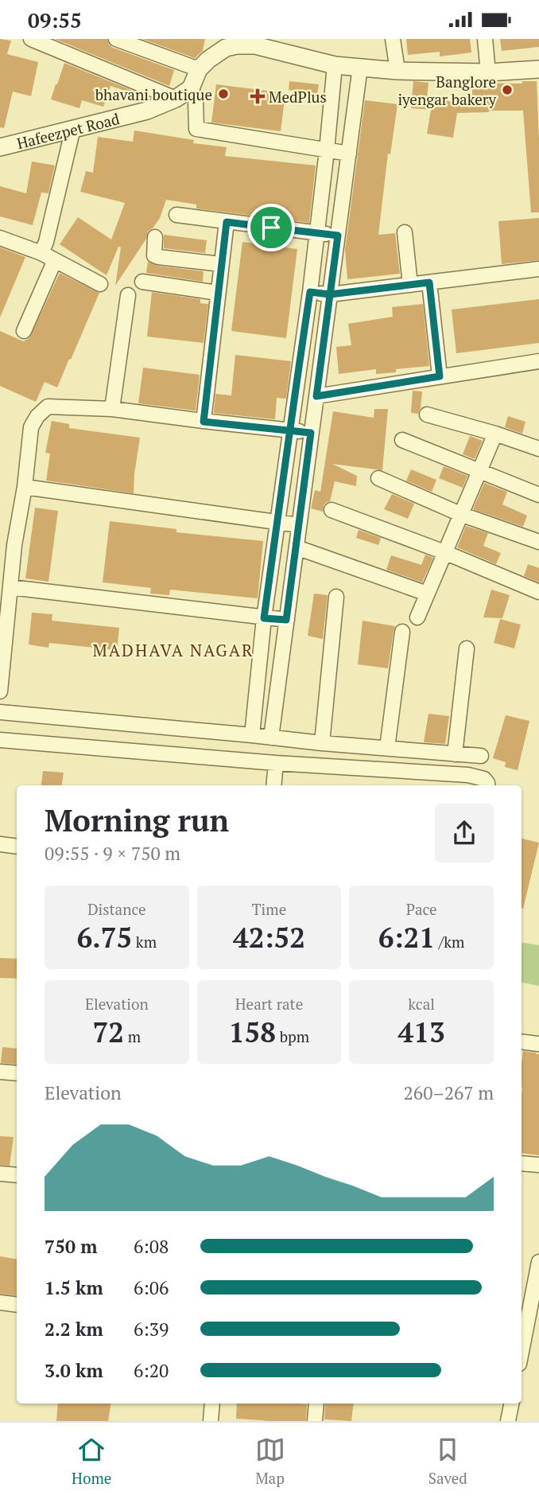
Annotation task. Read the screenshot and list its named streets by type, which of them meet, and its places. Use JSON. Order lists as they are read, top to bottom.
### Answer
{
  "streets": {
    "street": ["Hafeezpet Road"]
  },
  "districts": ["MADHAVA NAGAR"],
  "places": {
    "other": ["Banglore iyengar bakery", "bhavani boutique"],
    "health": ["MedPlus"]
  },
  "page": {
    "status": "09:55",
    "heading": ["Morning run", "09:55 · 9 × 750 m"],
    "stats": [
      ["Distance", "6.75 km"],
      ["Time", "42:52"],
      ["Pace", "6:21 /km"],
      ["Elevation", "72 m"],
      ["Heart rate", "158 bpm"],
      ["kcal", "413"]
    ],
    "chart": ["Elevation", "260–267 m"],
    "list": [
      {
        "name": "750 m",
        "note": "6:08"
      },
      {
        "name": "1.5 km",
        "note": "6:06"
      },
      {
        "name": "2.2 km",
        "note": "6:39"
      },
      {
        "name": "3.0 km",
        "note": "6:20"
      }
    ],
    "tabs": ["Home", "Map", "Saved"]
  }
}
